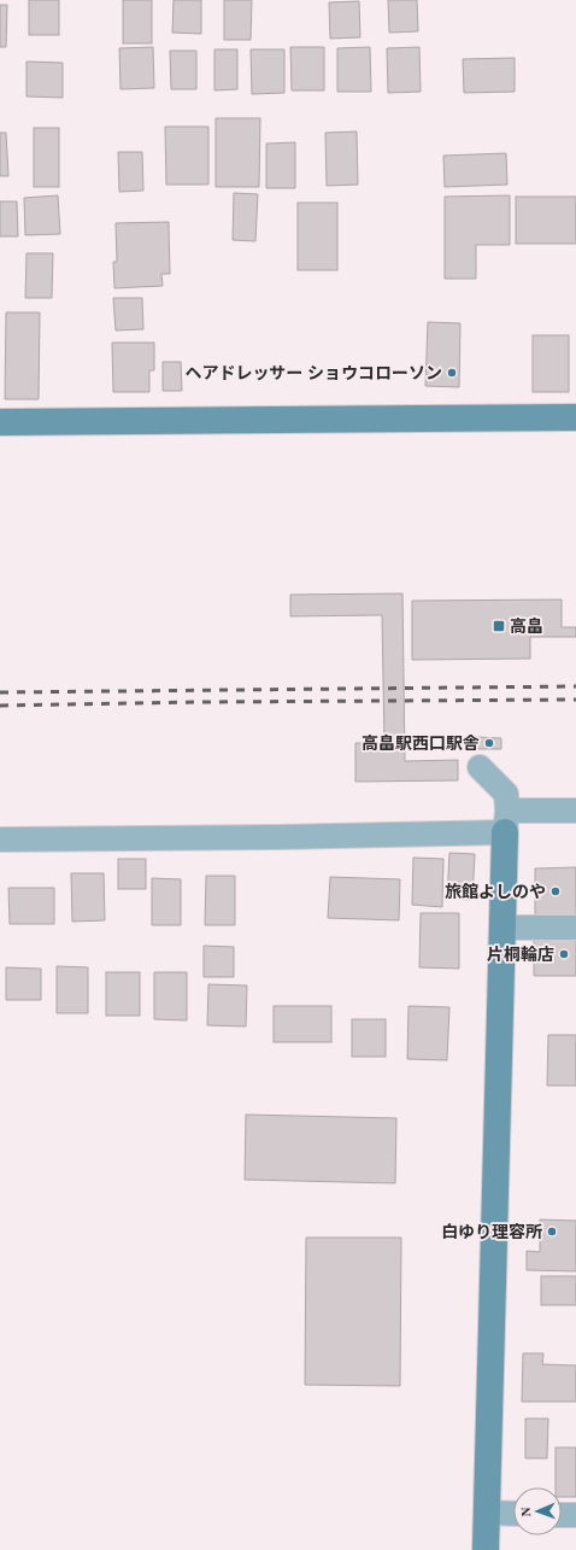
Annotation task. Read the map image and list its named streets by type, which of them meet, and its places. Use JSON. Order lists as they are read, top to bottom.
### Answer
{
  "places": {
    "other": [
      "ヘアドレッサー ショウコローソン",
      "高畠駅西口駅舎",
      "旅館よしのや",
      "片桐輪店",
      "白ゆり理容所"
    ],
    "transit": ["高畠"]
  },
  "north": "left"
}
